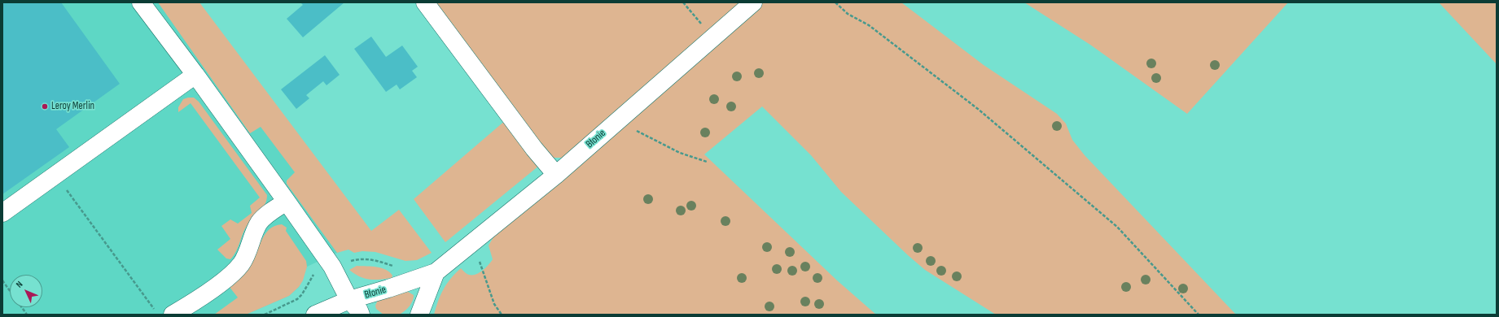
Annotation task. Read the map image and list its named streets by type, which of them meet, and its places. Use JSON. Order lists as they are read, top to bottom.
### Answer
{
  "streets": {
    "street": ["Błonie"]
  },
  "places": ["Leroy Merlin"],
  "north": "top left"
}
